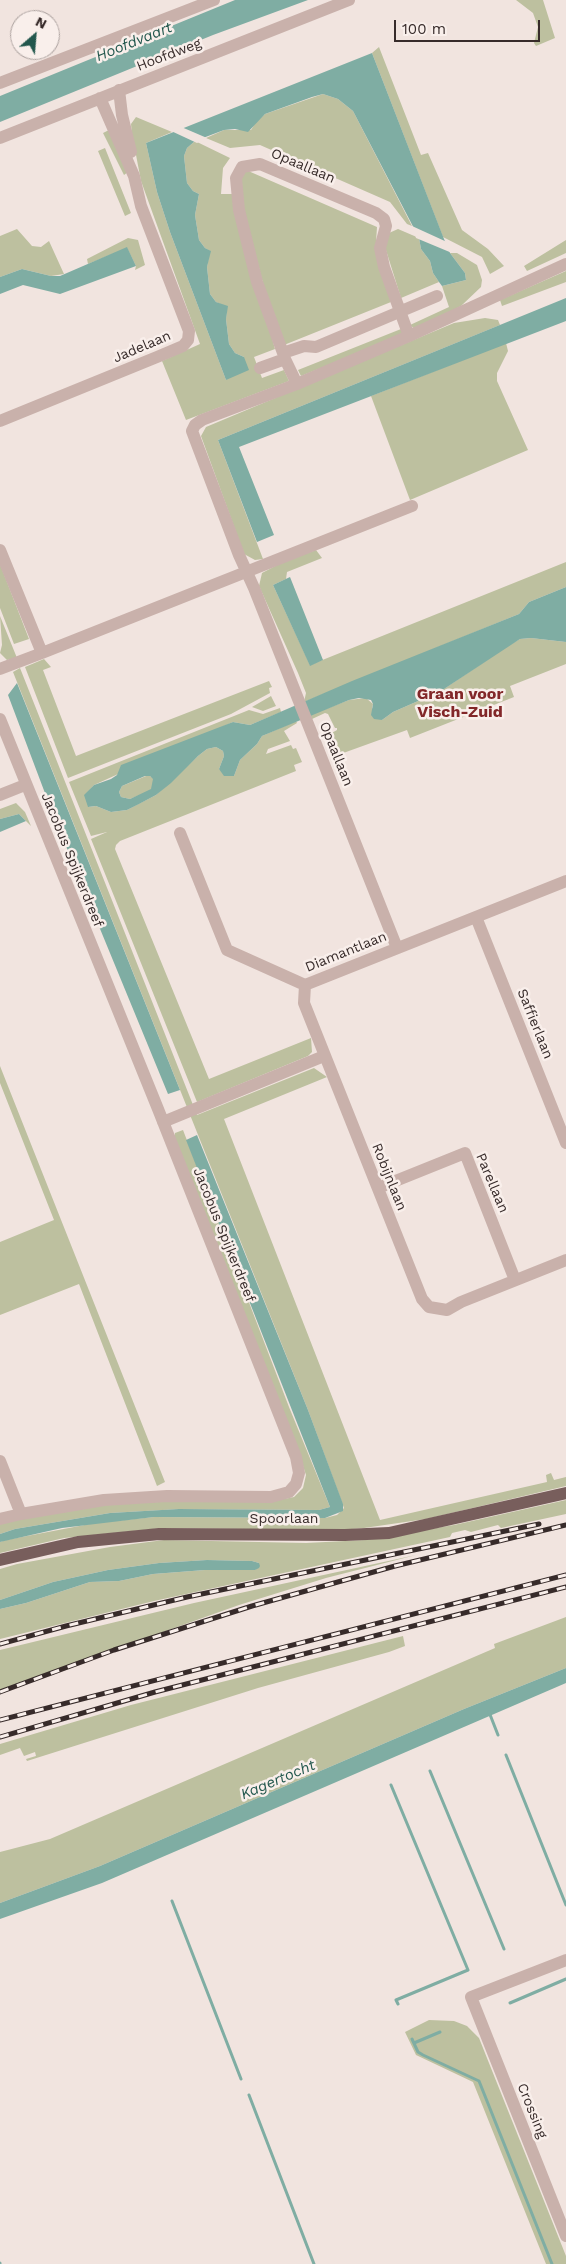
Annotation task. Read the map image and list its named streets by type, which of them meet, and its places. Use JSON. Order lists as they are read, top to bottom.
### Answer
{
  "streets": {
    "main road": ["Spoorlaan"],
    "street": [
      "Hoofdweg",
      "Opaallaan",
      "Jadelaan",
      "Jacobus Spijkerdreef",
      "Diamantlaan",
      "Saffierlaan",
      "Robijnlaan",
      "Parellaan",
      "Crossing"
    ]
  },
  "crossings": [
    ["Hoofdweg", "Jadelaan"],
    ["Opaallaan", "Diamantlaan"],
    ["Diamantlaan", "Saffierlaan"],
    ["Diamantlaan", "Robijnlaan"],
    ["Robijnlaan", "Parellaan"]
  ],
  "districts": ["Graan voor Visch-Zuid"],
  "water": ["Hoofdvaart", "Kagertocht"],
  "scale_bar": "100 m",
  "north": "top right"
}
